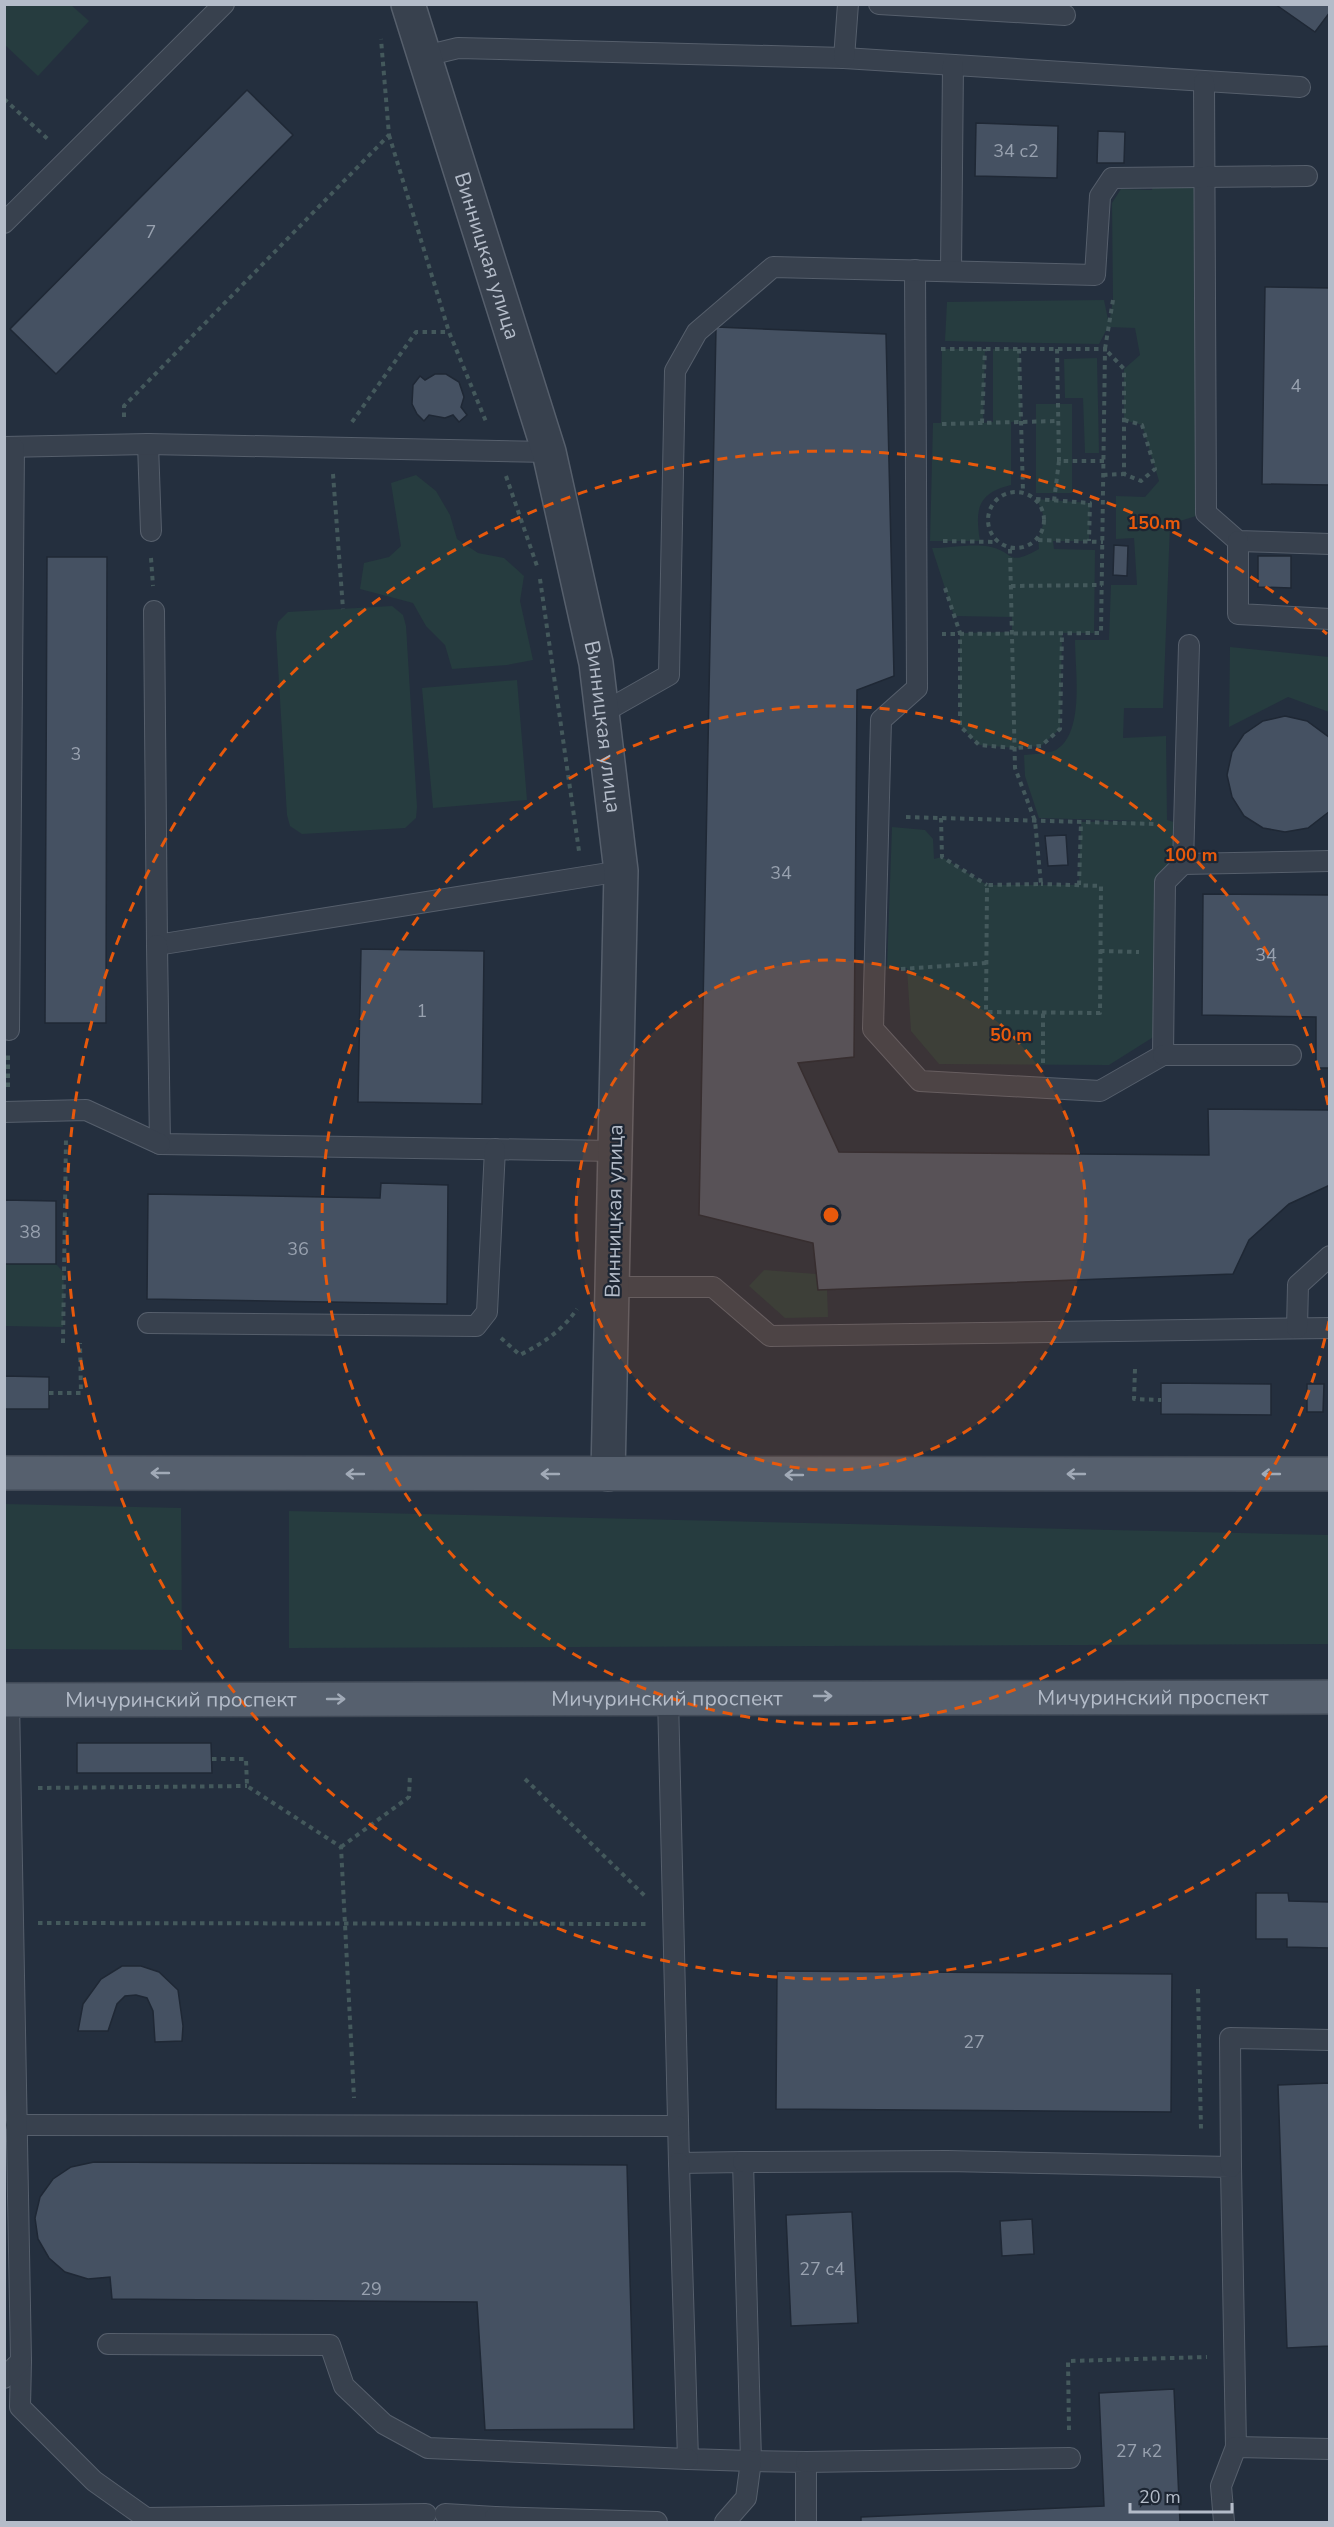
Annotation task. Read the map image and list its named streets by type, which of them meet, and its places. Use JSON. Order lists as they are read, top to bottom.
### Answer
{
  "streets": {
    "main road": ["Мичуринский проспект"],
    "street": ["Винницкая улица"]
  },
  "house_numbers": [
    "34 с2",
    "7",
    "4",
    "3",
    "34",
    "34",
    "1",
    "38",
    "36",
    "27",
    "27 с4",
    "29",
    "27 к2"
  ],
  "scale_bar": "20 m",
  "rings": ["150 m", "100 m", "50 m"]
}
